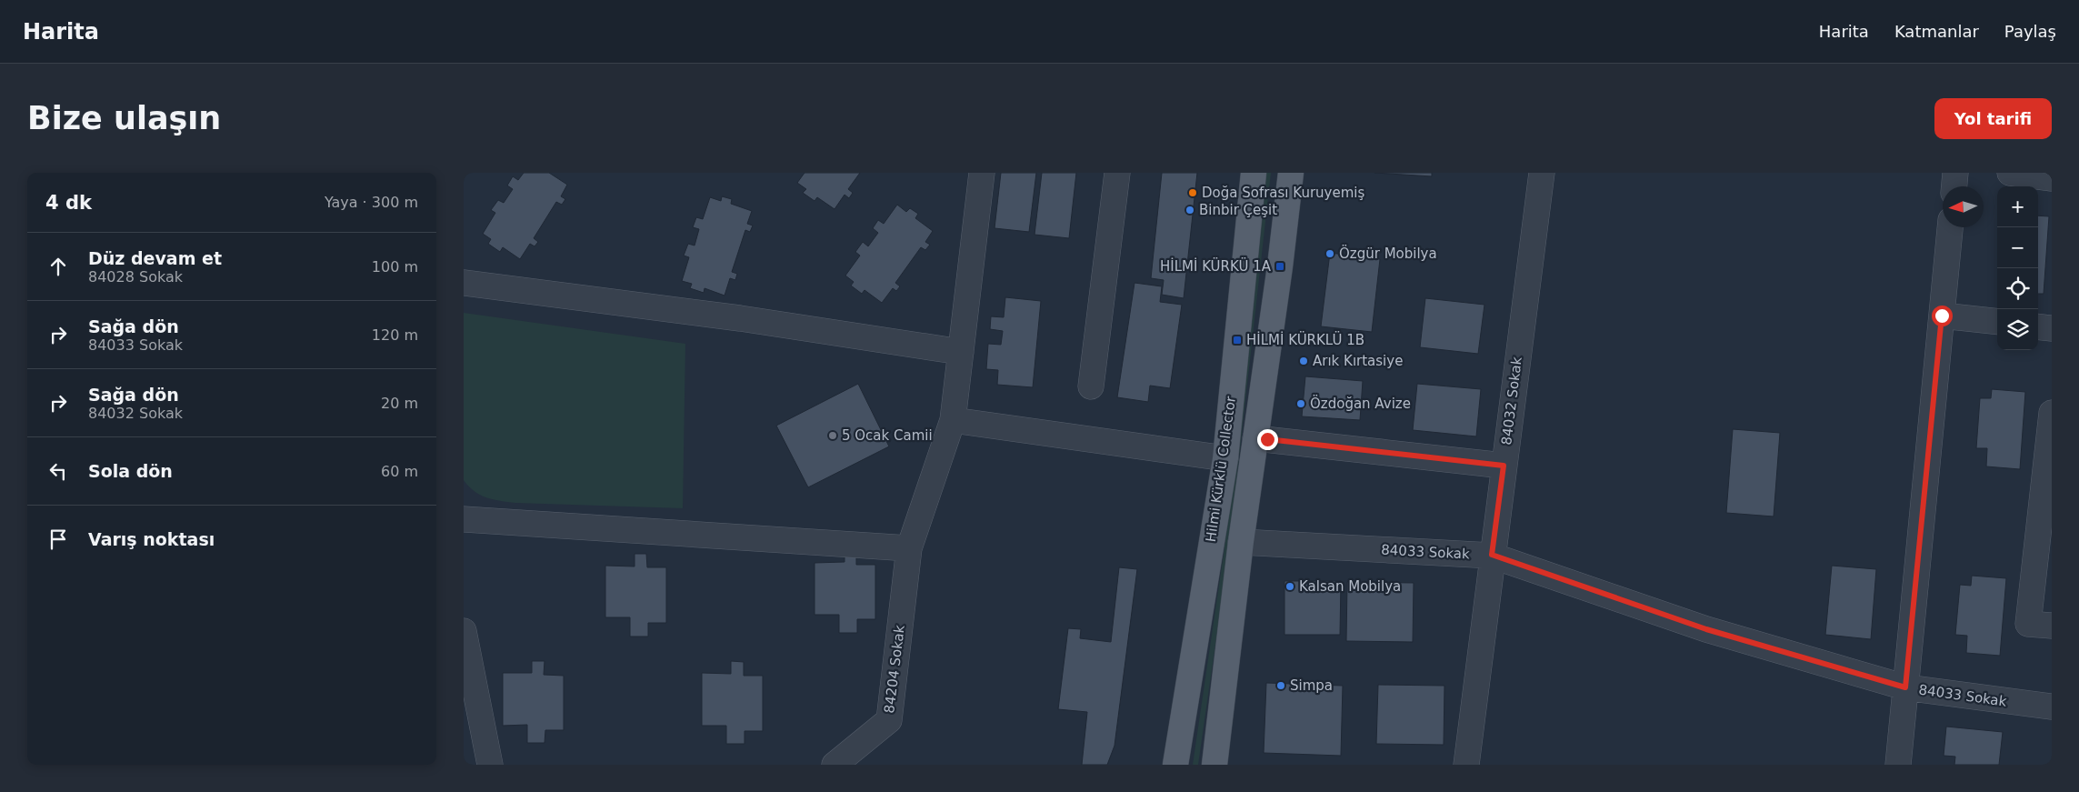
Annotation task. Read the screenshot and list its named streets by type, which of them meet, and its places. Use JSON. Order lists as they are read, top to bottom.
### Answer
{
  "streets": {
    "main road": ["Hilmi Kürklü Collector"],
    "street": ["84032 Sokak", "84033 Sokak", "84204 Sokak"]
  },
  "crossings": [
    ["84032 Sokak", "84033 Sokak"]
  ],
  "places": {
    "other": [
      "Doğa Sofrası Kuruyemiş",
      "Binbir Çeşit",
      "Özgür Mobilya",
      "Arık Kırtasiye",
      "Özdoğan Avize",
      "5 Ocak Camii",
      "Kalsan Mobilya",
      "Simpa"
    ],
    "transit": ["HİLMİ KÜRKÜ 1A", "HİLMİ KÜRKLÜ 1B"]
  },
  "north": "left",
  "page": {
    "header": "Harita",
    "nav": ["Harita", "Katmanlar", "Paylaş"],
    "buttons": "Yol tarifi",
    "title": "Bize ulaşın",
    "heading": ["4 dk", "Yaya · 300 m"],
    "map_buttons": ["+", "−"],
    "list": [
      ["Düz devam et", "84028 Sokak", "100 m"],
      ["Sağa dön", "84033 Sokak", "120 m"],
      ["Sağa dön", "84032 Sokak", "20 m"],
      ["Sola dön", "60 m"],
      "Varış noktası"
    ]
  }
}
